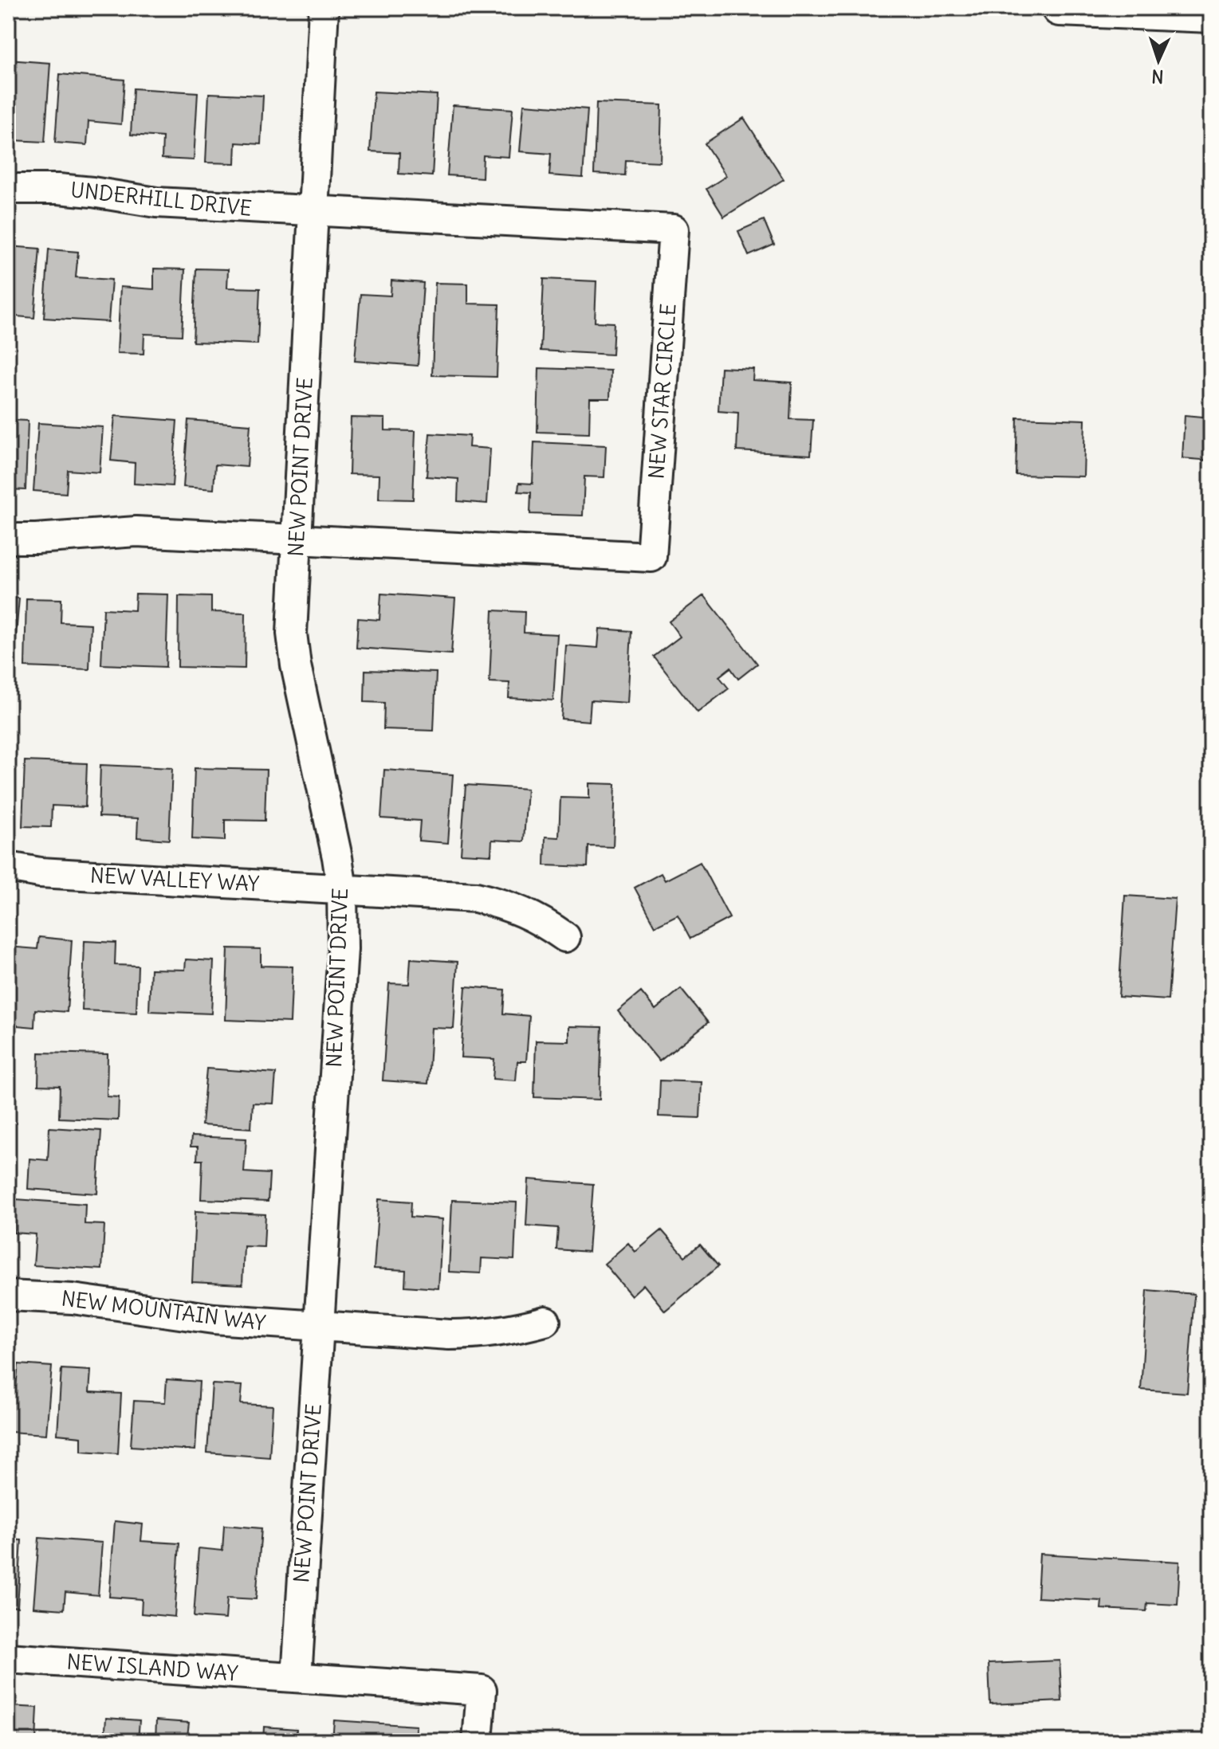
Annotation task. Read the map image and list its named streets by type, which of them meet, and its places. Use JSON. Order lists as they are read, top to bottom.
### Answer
{
  "streets": {
    "street": [
      "UNDERHILL DRIVE",
      "NEW STAR CIRCLE",
      "NEW POINT DRIVE",
      "NEW VALLEY WAY",
      "NEW MOUNTAIN WAY",
      "NEW ISLAND WAY"
    ]
  },
  "crossings": [
    ["UNDERHILL DRIVE", "NEW STAR CIRCLE"],
    ["UNDERHILL DRIVE", "NEW POINT DRIVE"],
    ["NEW STAR CIRCLE", "NEW POINT DRIVE"],
    ["NEW POINT DRIVE", "NEW VALLEY WAY"],
    ["NEW POINT DRIVE", "NEW MOUNTAIN WAY"],
    ["NEW POINT DRIVE", "NEW ISLAND WAY"]
  ],
  "north": "bottom"
}
